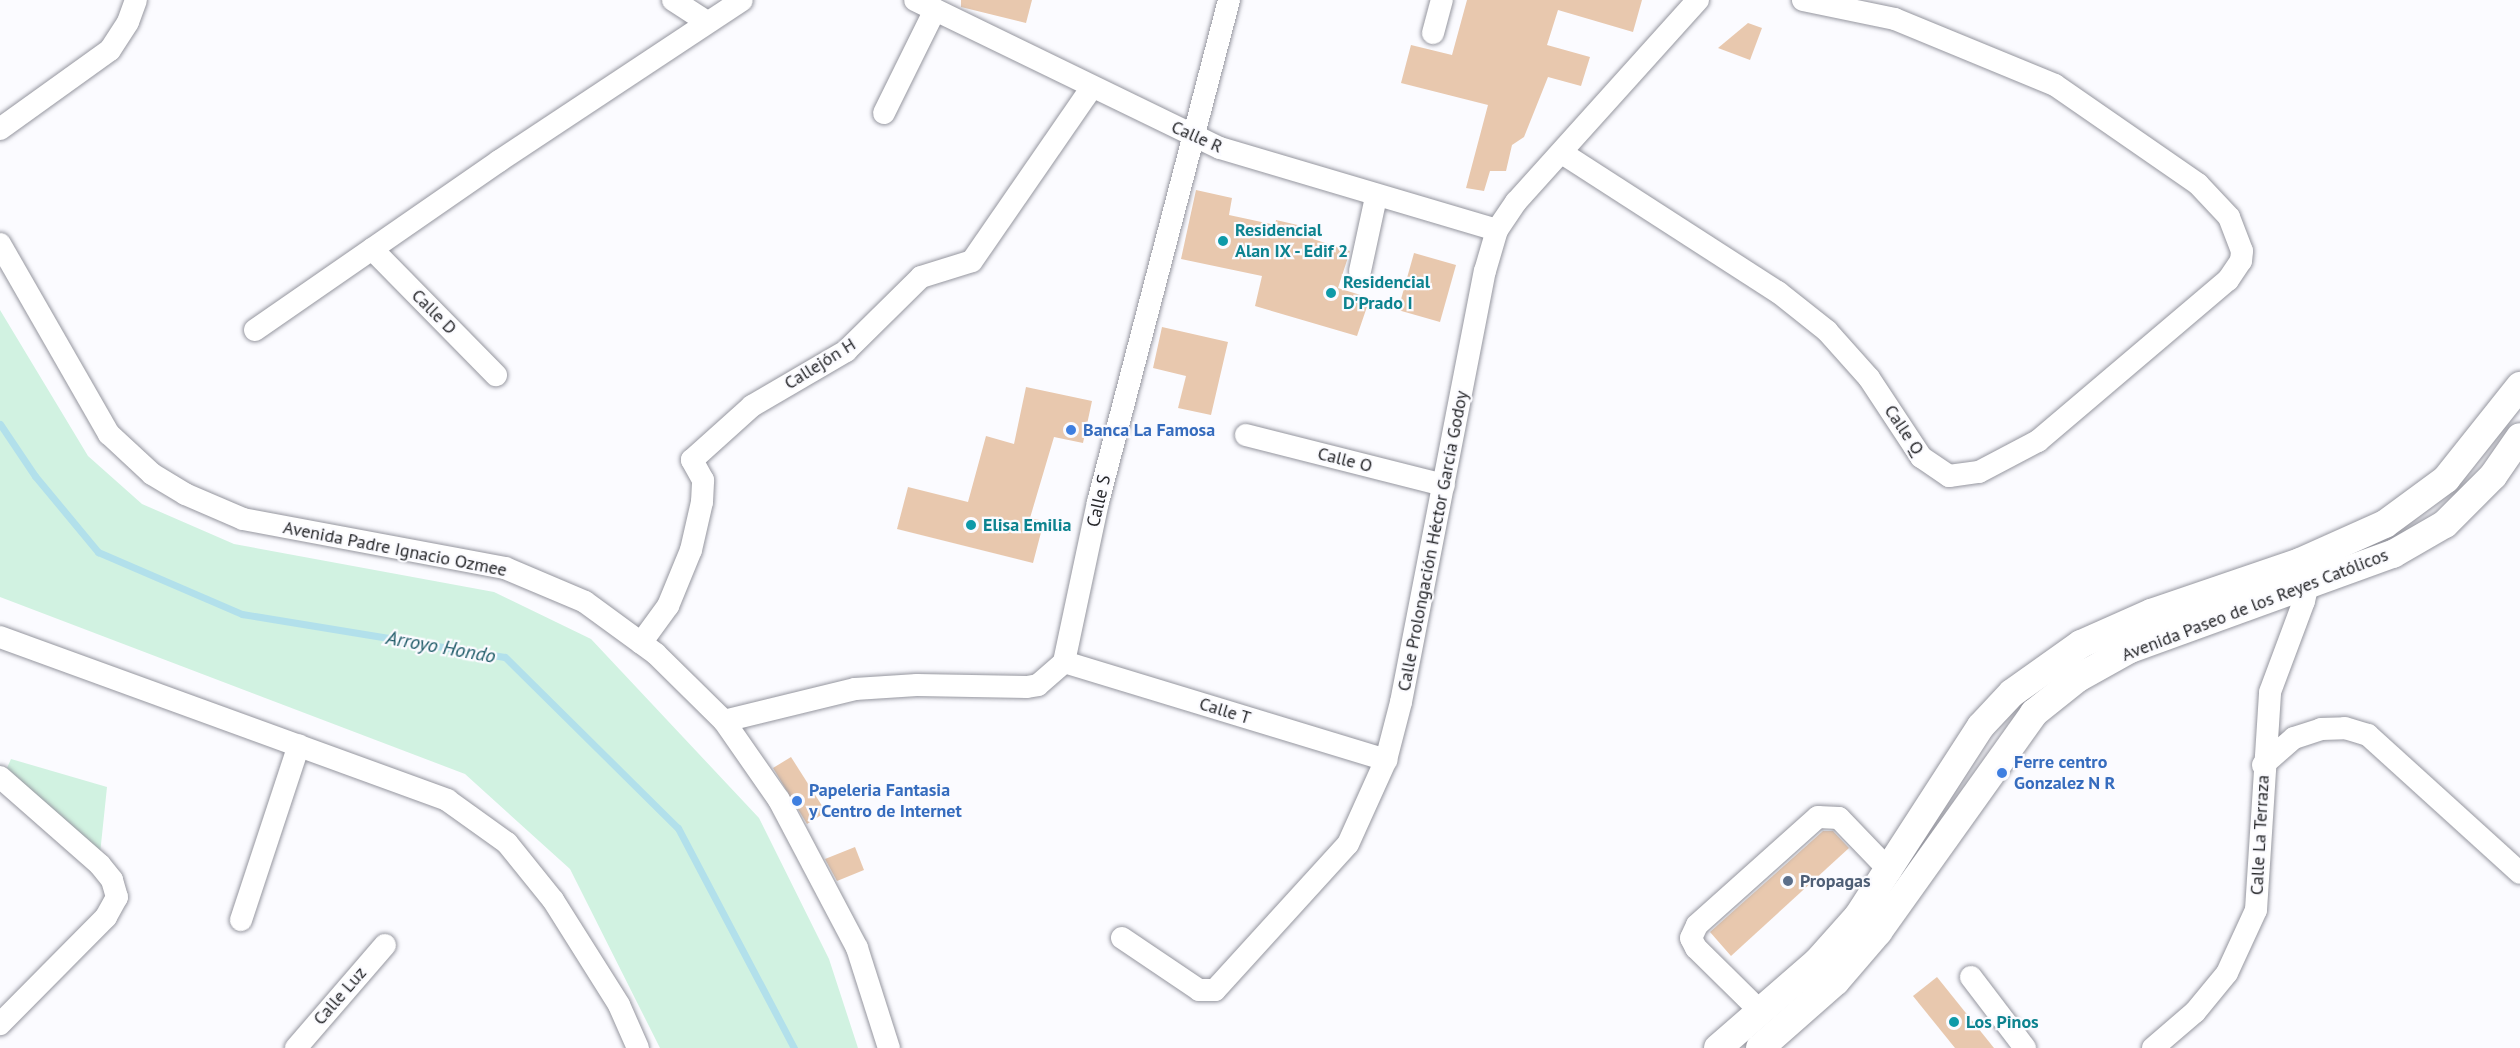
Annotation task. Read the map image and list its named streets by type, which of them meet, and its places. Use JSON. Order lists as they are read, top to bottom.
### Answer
{
  "streets": {
    "main road": ["Avenida Paseo de los Reyes Católicos"],
    "street": [
      "Calle R",
      "Calle D",
      "Callejón H",
      "Calle Q",
      "Calle O",
      "Calle S",
      "Calle Prolongación Héctor García Godoy",
      "Avenida Padre Ignacio Ozmee",
      "Calle T",
      "Calle La Terraza",
      "Calle Luz"
    ]
  },
  "crossings": [
    ["Calle R", "Callejón H"],
    ["Calle R", "Calle S"],
    ["Calle R", "Calle Prolongación Héctor García Godoy"],
    ["Callejón H", "Avenida Padre Ignacio Ozmee"],
    ["Calle Q", "Calle Prolongación Héctor García Godoy"],
    ["Calle O", "Calle Prolongación Héctor García Godoy"],
    ["Calle S", "Calle T"],
    ["Calle Prolongación Héctor García Godoy", "Calle T"],
    ["Avenida Paseo de los Reyes Católicos", "Calle La Terraza"]
  ],
  "water": ["Arroyo Hondo"],
  "places": [
    "Residencial Alan IX - Edif 2",
    "Residencial D'Prado I",
    "Banca La Famosa",
    "Elisa Emilia",
    "Ferre centro Gonzalez N R",
    "Papeleria Fantasia y Centro de Internet",
    "Propagas",
    "Los Pinos"
  ]
}
